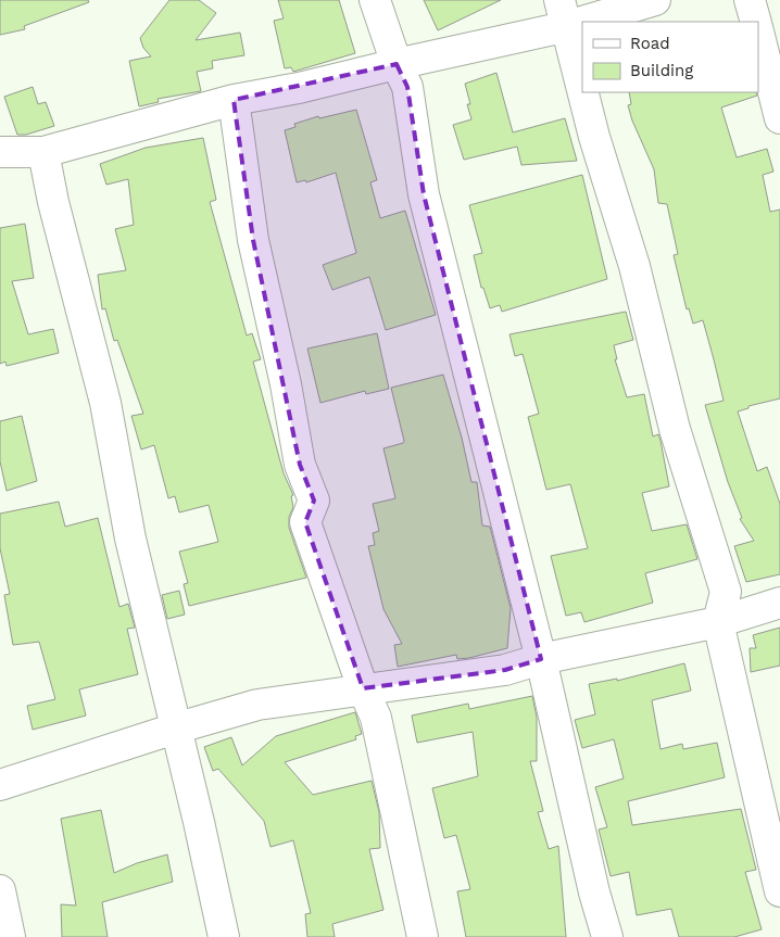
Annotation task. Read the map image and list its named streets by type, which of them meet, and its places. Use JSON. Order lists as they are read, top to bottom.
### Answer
{
  "legend": ["Road", "Building"]
}
